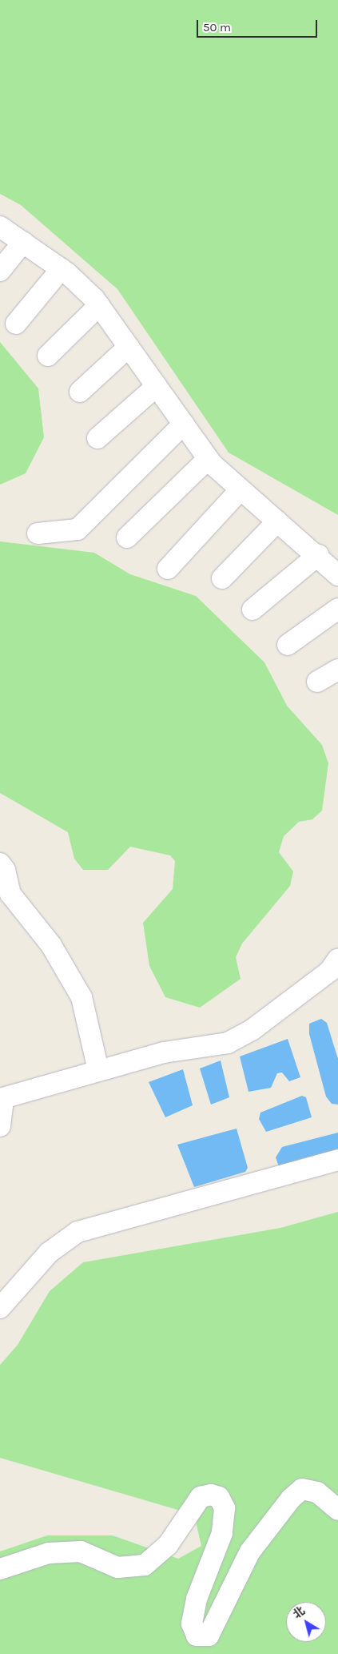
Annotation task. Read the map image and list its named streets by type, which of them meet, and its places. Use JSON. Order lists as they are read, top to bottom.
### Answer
{
  "scale_bar": "50 m",
  "north": "top left"
}
